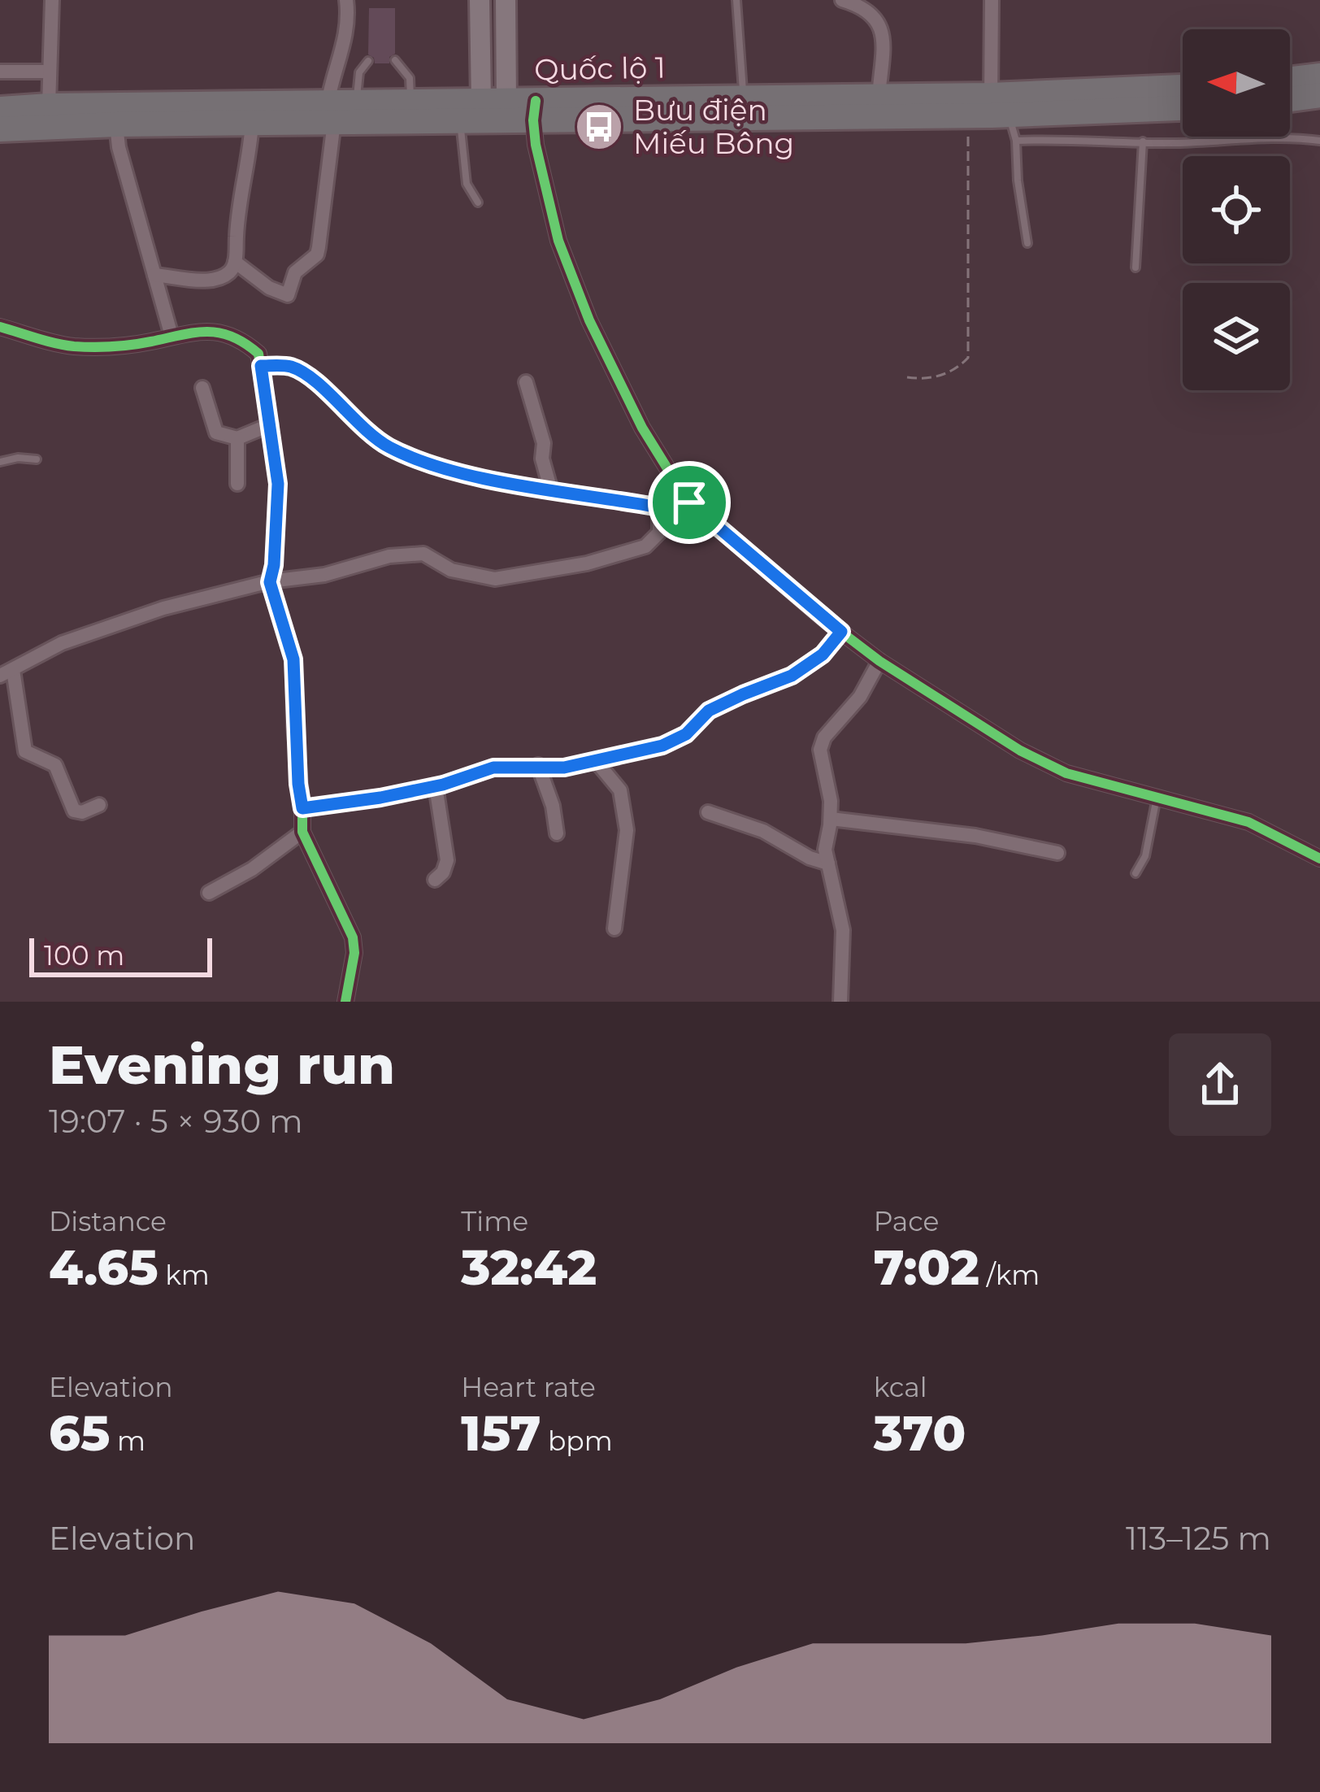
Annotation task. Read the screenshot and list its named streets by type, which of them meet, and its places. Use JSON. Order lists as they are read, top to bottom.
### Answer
{
  "streets": {
    "highway": ["Quốc lộ 1"]
  },
  "places": {
    "bus stop": ["Bưu điện Miếu Bông"]
  },
  "scale_bar": "100 m",
  "north": "left",
  "page": {
    "scale": "100 m",
    "heading": ["Evening run", "19:07 · 5 × 930 m"],
    "stats": [
      ["Distance", "4.65 km"],
      ["Time", "32:42"],
      ["Pace", "7:02 /km"],
      ["Elevation", "65 m"],
      ["Heart rate", "157 bpm"],
      ["kcal", "370"]
    ],
    "chart": ["Elevation", "113–125 m"]
  }
}
